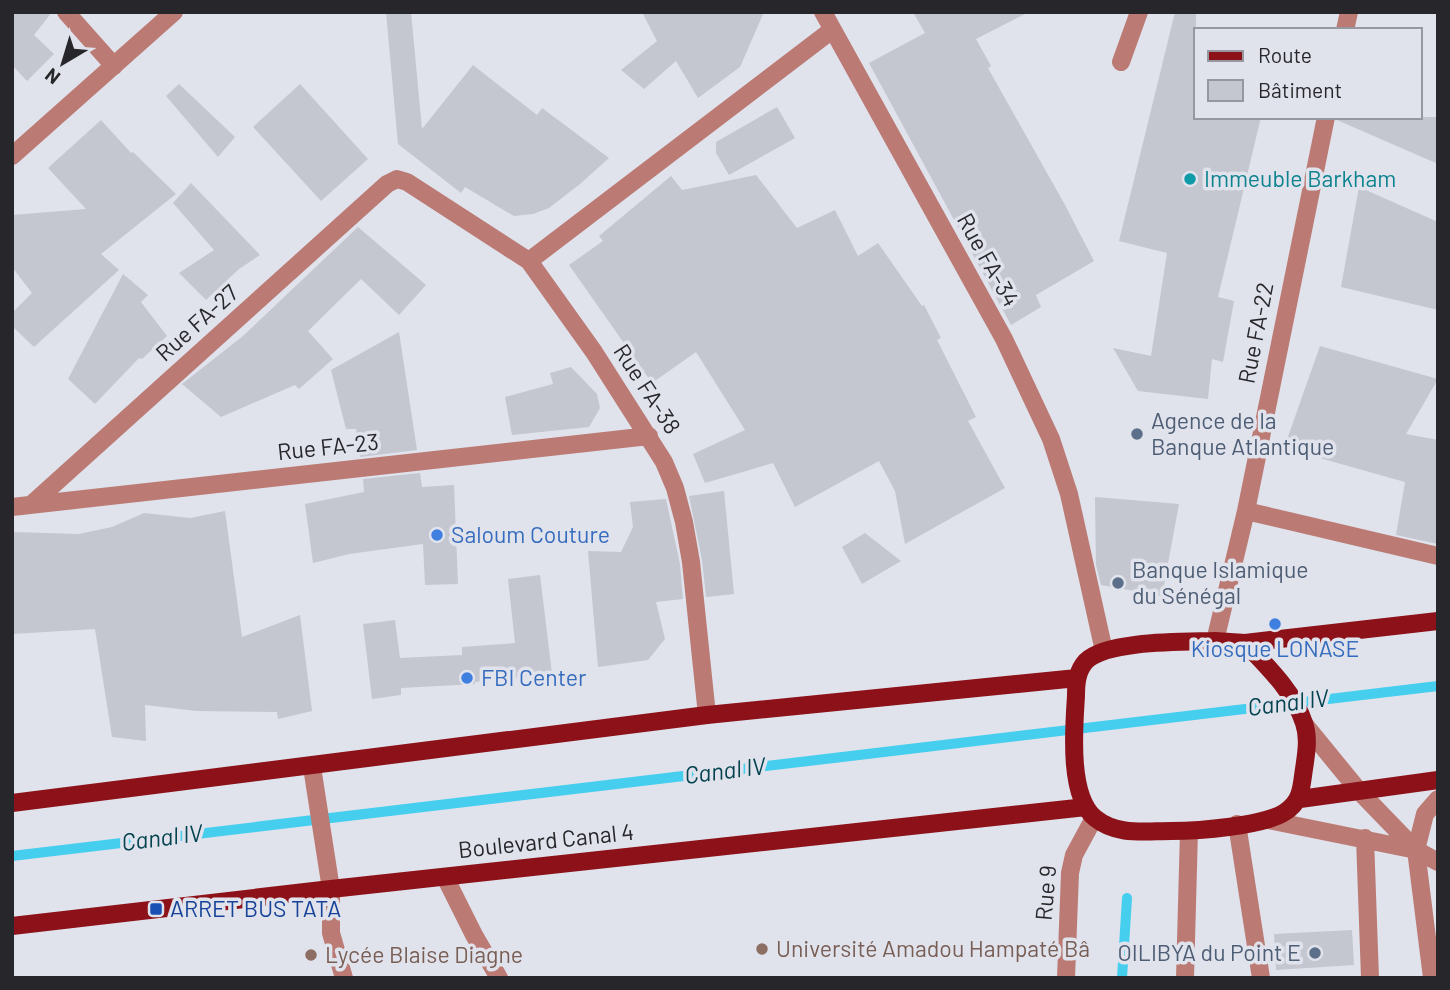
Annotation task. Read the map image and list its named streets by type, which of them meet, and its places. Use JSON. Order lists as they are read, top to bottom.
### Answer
{
  "streets": {
    "main road": ["Boulevard Canal 4"],
    "street": [
      "Rue FA-34",
      "Rue FA-27",
      "Rue FA-22",
      "Rue FA-38",
      "Rue FA-23",
      "Rue 9"
    ]
  },
  "crossings": [
    ["Rue FA-34", "Rue FA-22"],
    ["Rue FA-34", "Boulevard Canal 4"],
    ["Rue FA-34", "Rue 9"],
    ["Rue FA-27", "Rue FA-38"],
    ["Rue FA-27", "Rue FA-23"],
    ["Rue FA-22", "Boulevard Canal 4"],
    ["Rue FA-22", "Rue 9"],
    ["Rue FA-38", "Rue FA-23"],
    ["Boulevard Canal 4", "Rue 9"]
  ],
  "water": ["Canal IV"],
  "places": {
    "other": [
      "Immeuble Barkham",
      "Agence de la Banque Atlantique",
      "Saloum Couture",
      "Banque Islamique du Sénégal",
      "Kiosque LONASE",
      "FBI Center",
      "Université Amadou Hampaté Bâ",
      "OILIBYA du Point E",
      "Lycée Blaise Diagne"
    ],
    "transit": ["ARRET BUS TATA"]
  },
  "legend": ["Route", "Bâtiment"],
  "north": "bottom left"
}
